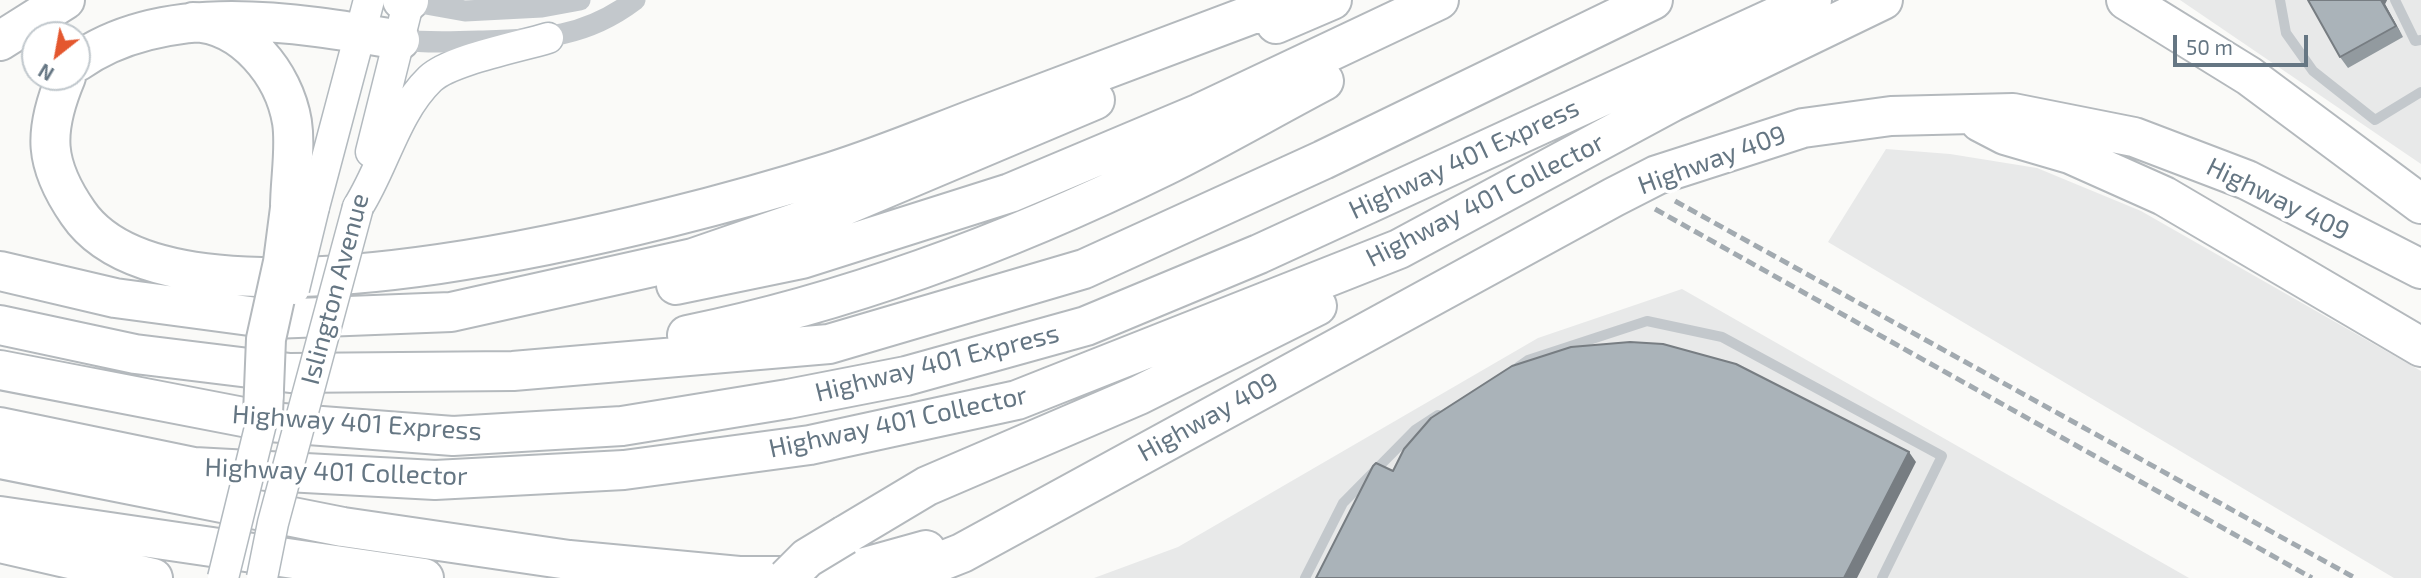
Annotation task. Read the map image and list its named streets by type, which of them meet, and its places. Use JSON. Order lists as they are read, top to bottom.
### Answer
{
  "streets": {
    "highway": ["Highway 401 Express", "Highway 409", "Highway 401 Collector"],
    "main road": ["Islington Avenue"]
  },
  "scale_bar": "50 m",
  "north": "bottom left"
}
